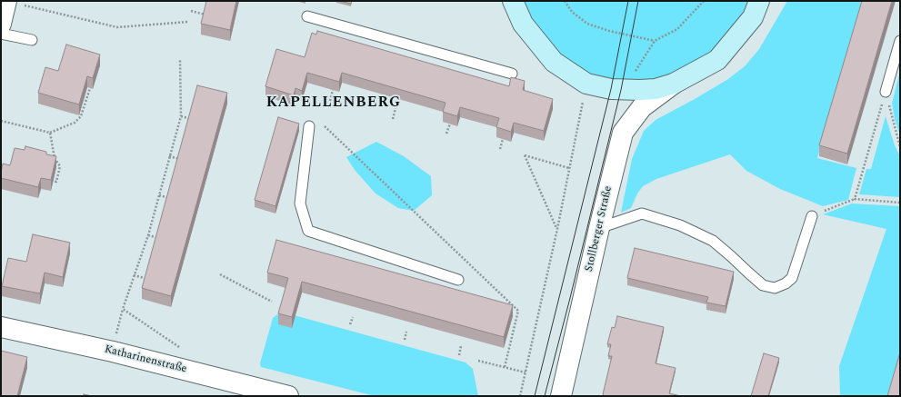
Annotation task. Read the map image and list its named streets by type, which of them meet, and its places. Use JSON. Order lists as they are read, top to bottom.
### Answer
{
  "streets": {
    "street": ["Stollberger Straße", "Katharinenstraße"]
  },
  "districts": ["KAPELLENBERG"]
}
